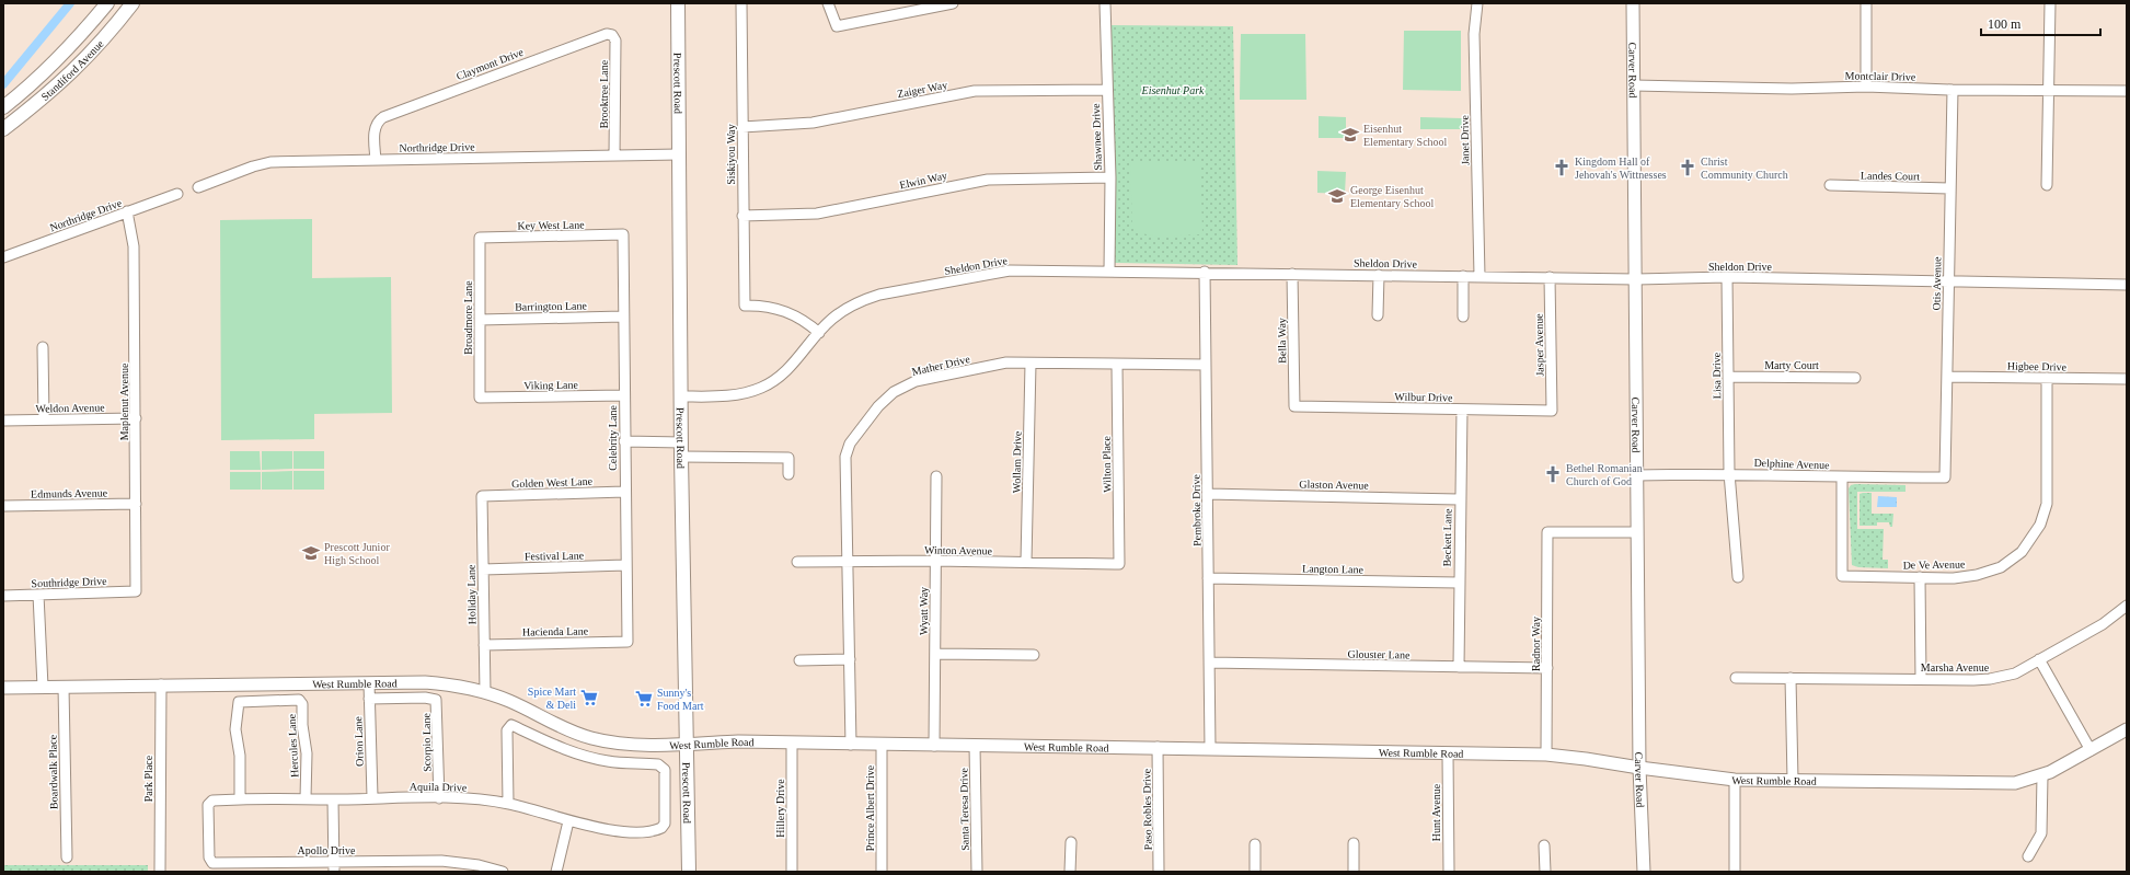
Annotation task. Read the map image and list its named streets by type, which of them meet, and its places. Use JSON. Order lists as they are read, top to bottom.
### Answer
{
  "streets": {
    "main road": ["Standiford Avenue", "Prescott Road"],
    "street": [
      "Claymont Drive",
      "Carver Road",
      "Montclair Drive",
      "Zaiger Way",
      "Brooktree Lane",
      "Shawnee Drive",
      "Janet Drive",
      "Northridge Drive",
      "Siskiyou Way",
      "Landes Court",
      "Elwin Way",
      "Key West Lane",
      "Sheldon Drive",
      "Otis Avenue",
      "Barrington Lane",
      "Broadmore Lane",
      "Bella Way",
      "Jasper Avenue",
      "Mather Drive",
      "Marty Court",
      "Higbee Drive",
      "Lisa Drive",
      "Viking Lane",
      "Wilbur Drive",
      "Maplenut Avenue",
      "Weldon Avenue",
      "Celebrity Lane",
      "Wollam Drive",
      "Delphine Avenue",
      "Wilton Place",
      "Golden West Lane",
      "Glaston Avenue",
      "Edmunds Avenue",
      "Pembroke Drive",
      "Beckett Lane",
      "Winton Avenue",
      "Festival Lane",
      "De Ve Avenue",
      "Langton Lane",
      "Southridge Drive",
      "Holiday Lane",
      "Wyatt Way",
      "Hacienda Lane",
      "Radnor Way",
      "Glouster Lane",
      "Marsha Avenue",
      "West Rumble Road",
      "Orion Lane",
      "Scorpio Lane",
      "Hercules Lane",
      "Boardwalk Place",
      "Park Place",
      "Aquila Drive",
      "Hillery Drive",
      "Prince Albert Drive",
      "Santa Teresa Drive",
      "Paso Robles Drive",
      "Hunt Avenue",
      "Apollo Drive"
    ]
  },
  "crossings": [
    ["Claymont Drive", "Brooktree Lane"],
    ["Claymont Drive", "Northridge Drive"],
    ["Carver Road", "Montclair Drive"],
    ["Carver Road", "Sheldon Drive"],
    ["Carver Road", "Delphine Avenue"],
    ["Carver Road", "Radnor Way"],
    ["Carver Road", "West Rumble Road"],
    ["Montclair Drive", "Otis Avenue"],
    ["Prescott Road", "Northridge Drive"],
    ["Prescott Road", "Sheldon Drive"],
    ["Prescott Road", "West Rumble Road"],
    ["Zaiger Way", "Shawnee Drive"],
    ["Zaiger Way", "Siskiyou Way"],
    ["Brooktree Lane", "Northridge Drive"],
    ["Shawnee Drive", "Elwin Way"],
    ["Shawnee Drive", "Sheldon Drive"],
    ["Janet Drive", "Sheldon Drive"],
    ["Northridge Drive", "Maplenut Avenue"],
    ["Siskiyou Way", "Elwin Way"],
    ["Siskiyou Way", "Sheldon Drive"],
    ["Landes Court", "Otis Avenue"],
    ["Key West Lane", "Broadmore Lane"],
    ["Key West Lane", "Celebrity Lane"],
    ["Sheldon Drive", "Otis Avenue"],
    ["Sheldon Drive", "Bella Way"],
    ["Sheldon Drive", "Jasper Avenue"],
    ["Sheldon Drive", "Lisa Drive"],
    ["Sheldon Drive", "Pembroke Drive"],
    ["Otis Avenue", "Higbee Drive"],
    ["Otis Avenue", "Delphine Avenue"],
    ["Barrington Lane", "Broadmore Lane"],
    ["Barrington Lane", "Celebrity Lane"],
    ["Broadmore Lane", "Viking Lane"],
    ["Bella Way", "Wilbur Drive"],
    ["Jasper Avenue", "Wilbur Drive"],
    ["Mather Drive", "Wollam Drive"],
    ["Mather Drive", "Wilton Place"],
    ["Mather Drive", "Pembroke Drive"],
    ["Mather Drive", "Winton Avenue"],
    ["Mather Drive", "West Rumble Road"],
    ["Marty Court", "Lisa Drive"],
    ["Higbee Drive", "De Ve Avenue"],
    ["Lisa Drive", "Delphine Avenue"],
    ["Viking Lane", "Celebrity Lane"],
    ["Wilbur Drive", "Beckett Lane"],
    ["Maplenut Avenue", "Weldon Avenue"],
    ["Maplenut Avenue", "Edmunds Avenue"],
    ["Maplenut Avenue", "Southridge Drive"],
    ["Celebrity Lane", "Golden West Lane"],
    ["Celebrity Lane", "Festival Lane"],
    ["Celebrity Lane", "Hacienda Lane"],
    ["Wollam Drive", "Winton Avenue"],
    ["Delphine Avenue", "De Ve Avenue"],
    ["Wilton Place", "Winton Avenue"],
    ["Golden West Lane", "Holiday Lane"],
    ["Glaston Avenue", "Pembroke Drive"],
    ["Glaston Avenue", "Beckett Lane"],
    ["Pembroke Drive", "Langton Lane"],
    ["Pembroke Drive", "Glouster Lane"],
    ["Pembroke Drive", "West Rumble Road"],
    ["Beckett Lane", "Langton Lane"],
    ["Beckett Lane", "Glouster Lane"],
    ["Winton Avenue", "Wyatt Way"],
    ["Festival Lane", "Holiday Lane"],
    ["Holiday Lane", "Hacienda Lane"],
    ["Holiday Lane", "West Rumble Road"],
    ["Wyatt Way", "West Rumble Road"],
    ["Radnor Way", "Glouster Lane"],
    ["Radnor Way", "West Rumble Road"],
    ["West Rumble Road", "Orion Lane"],
    ["West Rumble Road", "Scorpio Lane"],
    ["West Rumble Road", "Boardwalk Place"],
    ["West Rumble Road", "Park Place"],
    ["West Rumble Road", "Hillery Drive"],
    ["West Rumble Road", "Prince Albert Drive"],
    ["West Rumble Road", "Santa Teresa Drive"],
    ["West Rumble Road", "Paso Robles Drive"],
    ["West Rumble Road", "Hunt Avenue"],
    ["Orion Lane", "Scorpio Lane"],
    ["Orion Lane", "Aquila Drive"],
    ["Scorpio Lane", "Aquila Drive"],
    ["Hercules Lane", "Aquila Drive"],
    ["Aquila Drive", "Apollo Drive"]
  ],
  "parks": ["Eisenhut Park"],
  "places": {
    "school or university": ["Eisenhut Elementary School", "George Eisenhut Elementary School", "Prescott Junior High School"],
    "church": ["Kingdom Hall of Jehovah's Wittnesses", "Christ Community Church", "Bethel Romanian Church of God"],
    "supermarket": ["Spice Mart & Deli", "Sunny's Food Mart"]
  },
  "scale_bar": "100 m"
}
